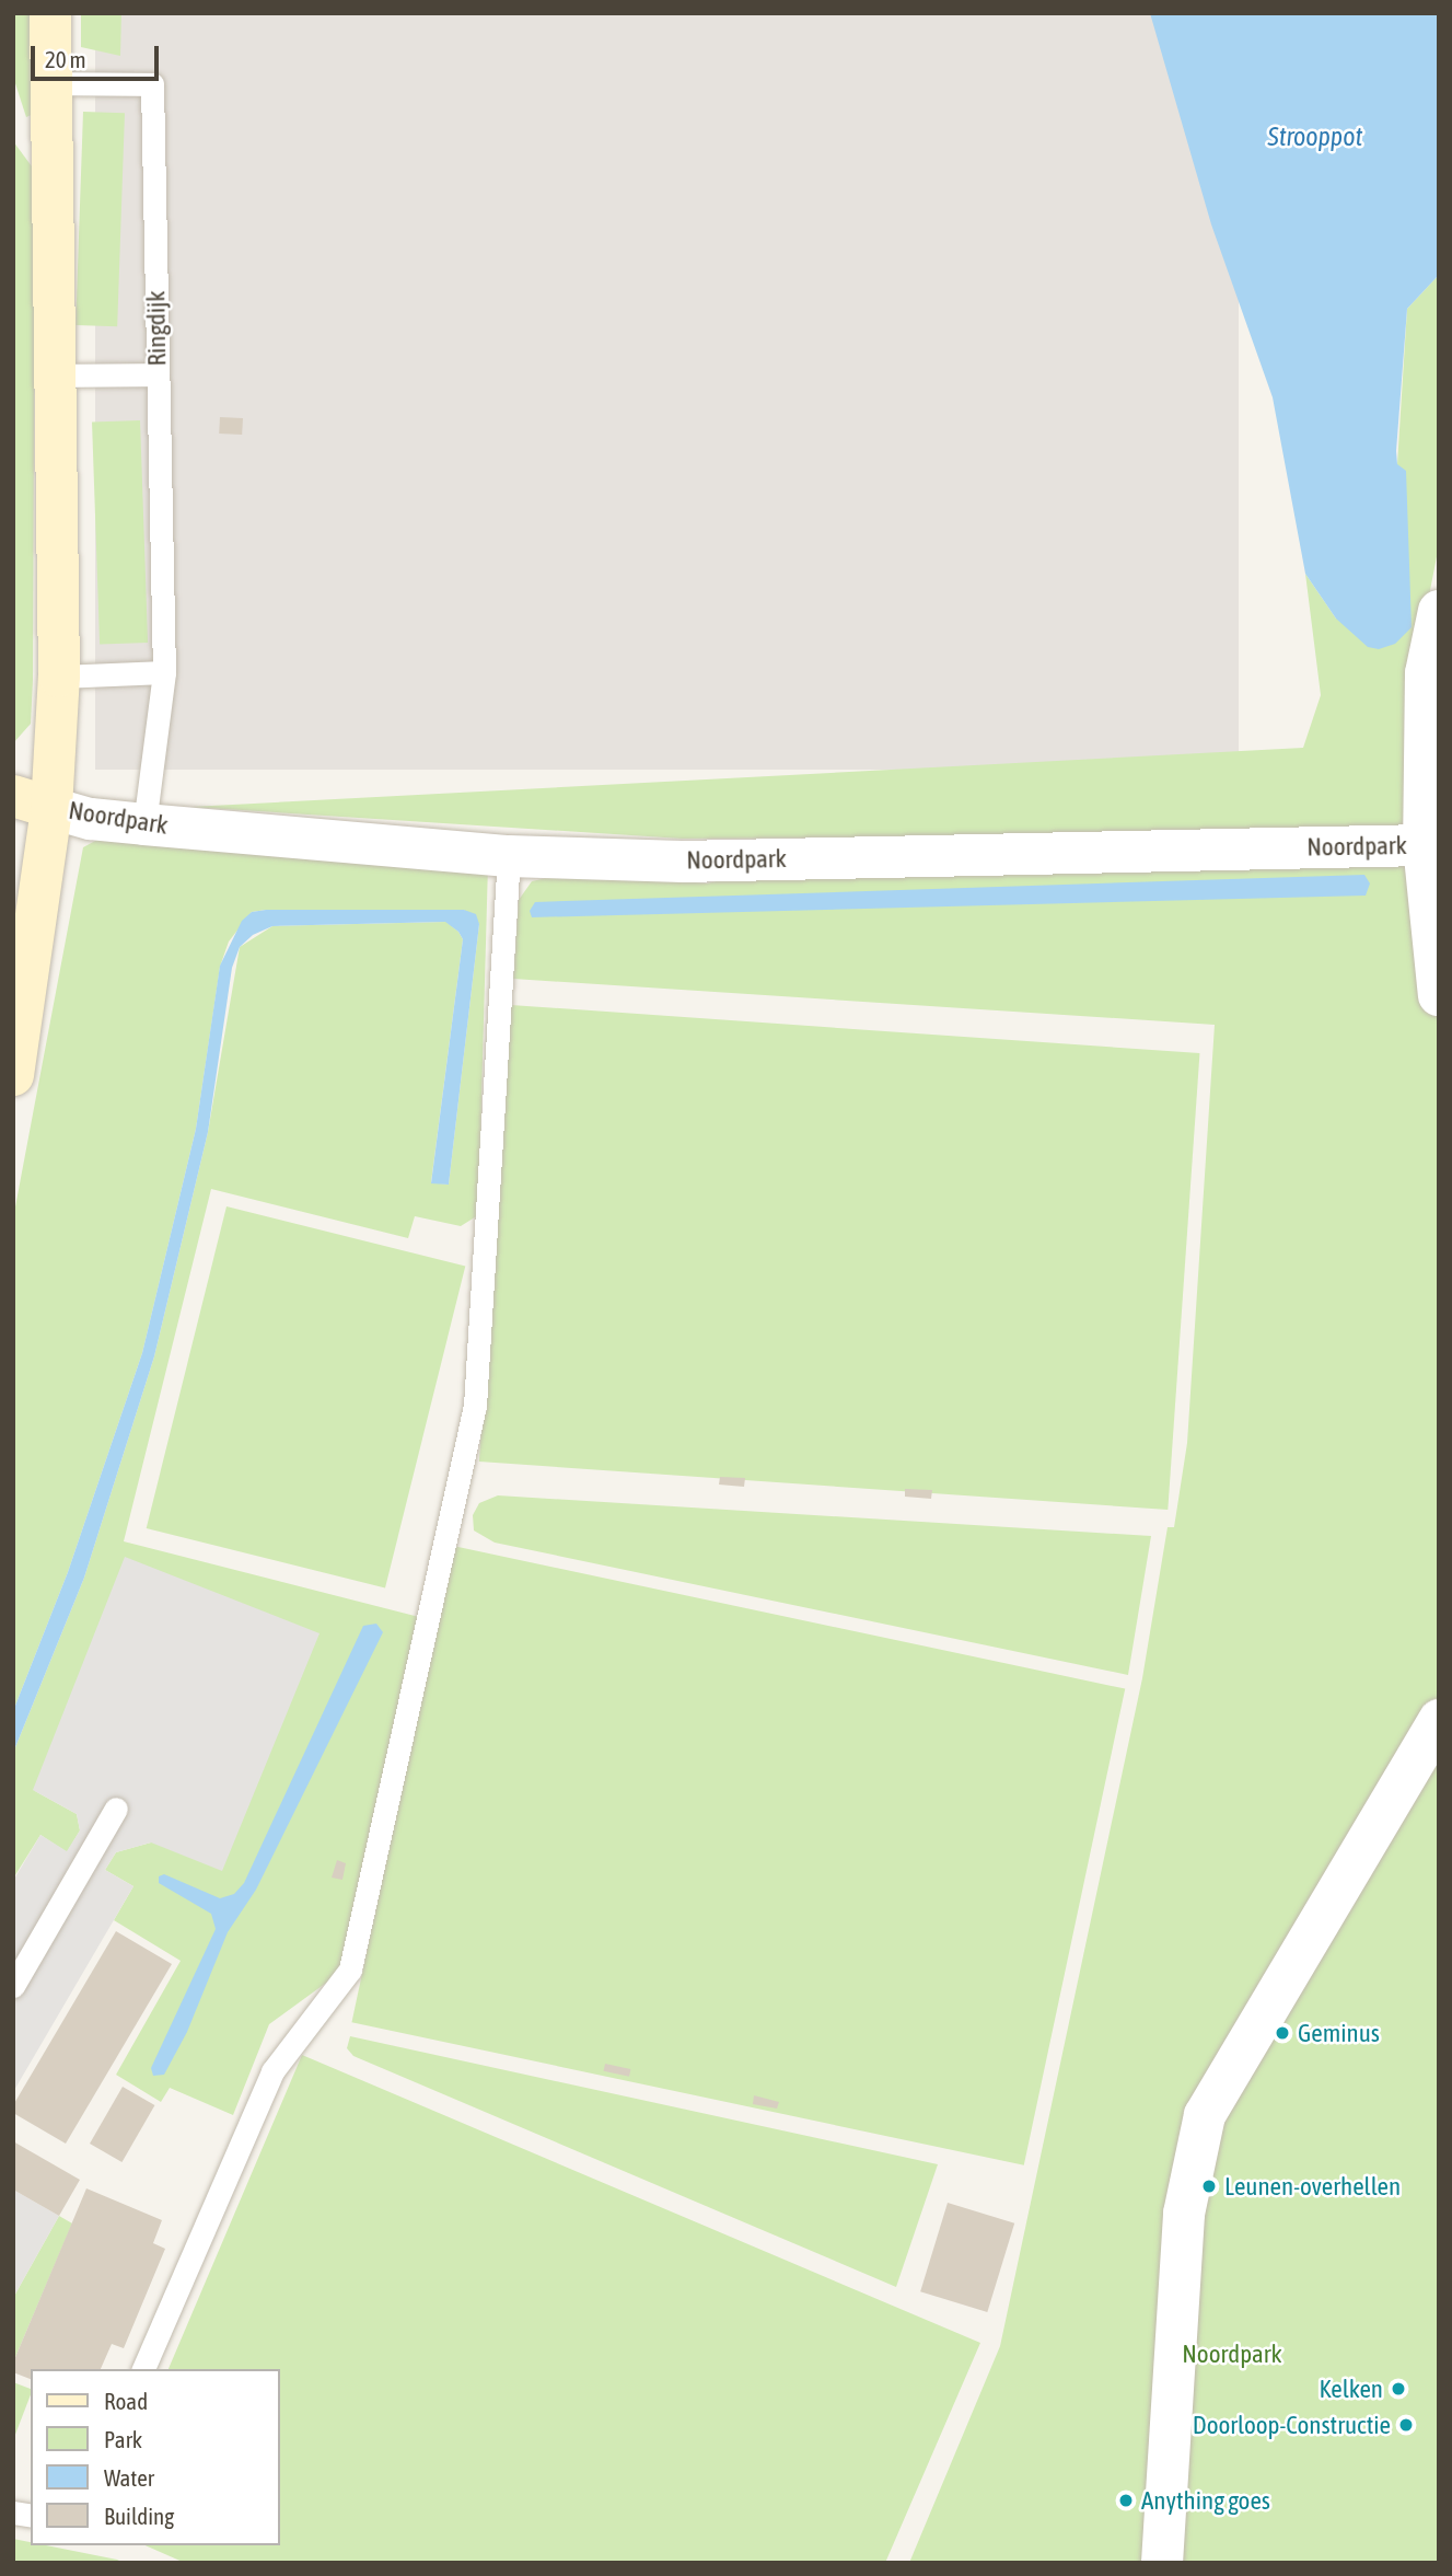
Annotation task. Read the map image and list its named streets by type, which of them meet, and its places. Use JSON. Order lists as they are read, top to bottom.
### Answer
{
  "streets": {
    "street": ["Noordpark"],
    "lane": ["Ringdijk"]
  },
  "crossings": [
    ["Ringdijk", "Noordpark"]
  ],
  "water": ["Strooppot"],
  "parks": ["Noordpark"],
  "places": [
    "Geminus",
    "Leunen-overhellen",
    "Kelken",
    "Doorloop-Constructie",
    "Anything goes"
  ],
  "legend": [
    "Road",
    "Park",
    "Water",
    "Building"
  ],
  "scale_bar": "20 m"
}
